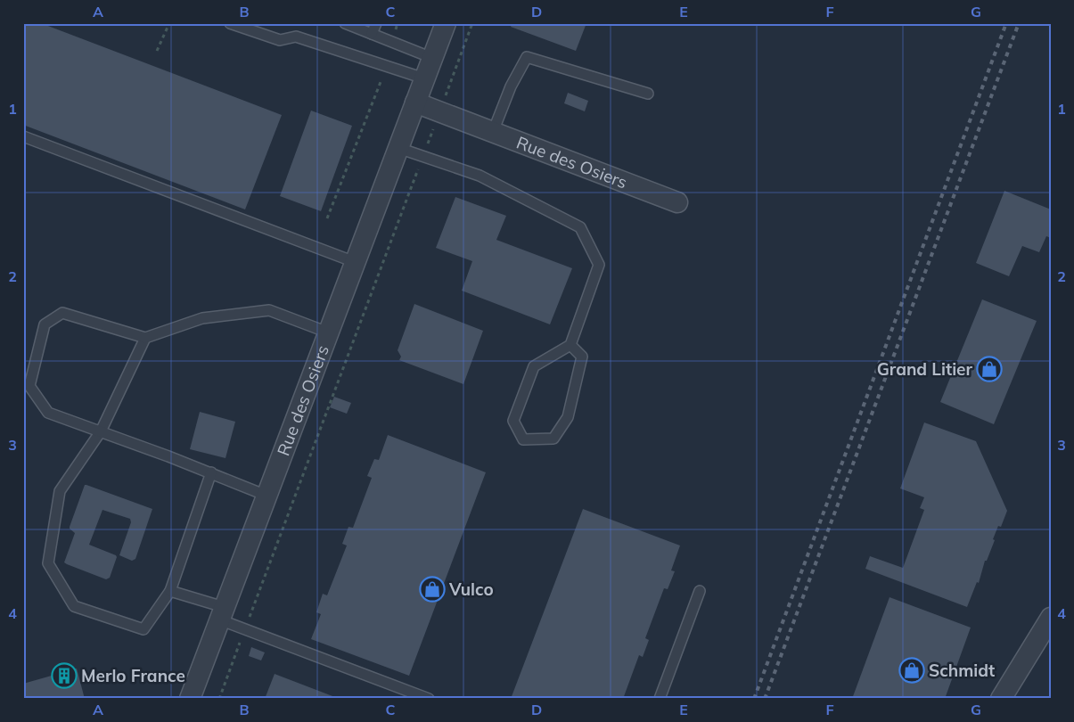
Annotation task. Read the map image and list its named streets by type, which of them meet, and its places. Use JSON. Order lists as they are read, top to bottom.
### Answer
{
  "streets": {
    "street": ["Rue des Osiers"]
  },
  "places": {
    "shop": ["Grand Litier", "Vulco", "Schmidt"],
    "building": ["Merlo France"]
  },
  "grid": {
    "columns": [
      "A",
      "B",
      "C",
      "D",
      "E",
      "F",
      "G"
    ],
    "rows": [
      "1",
      "2",
      "3",
      "4"
    ]
  }
}
